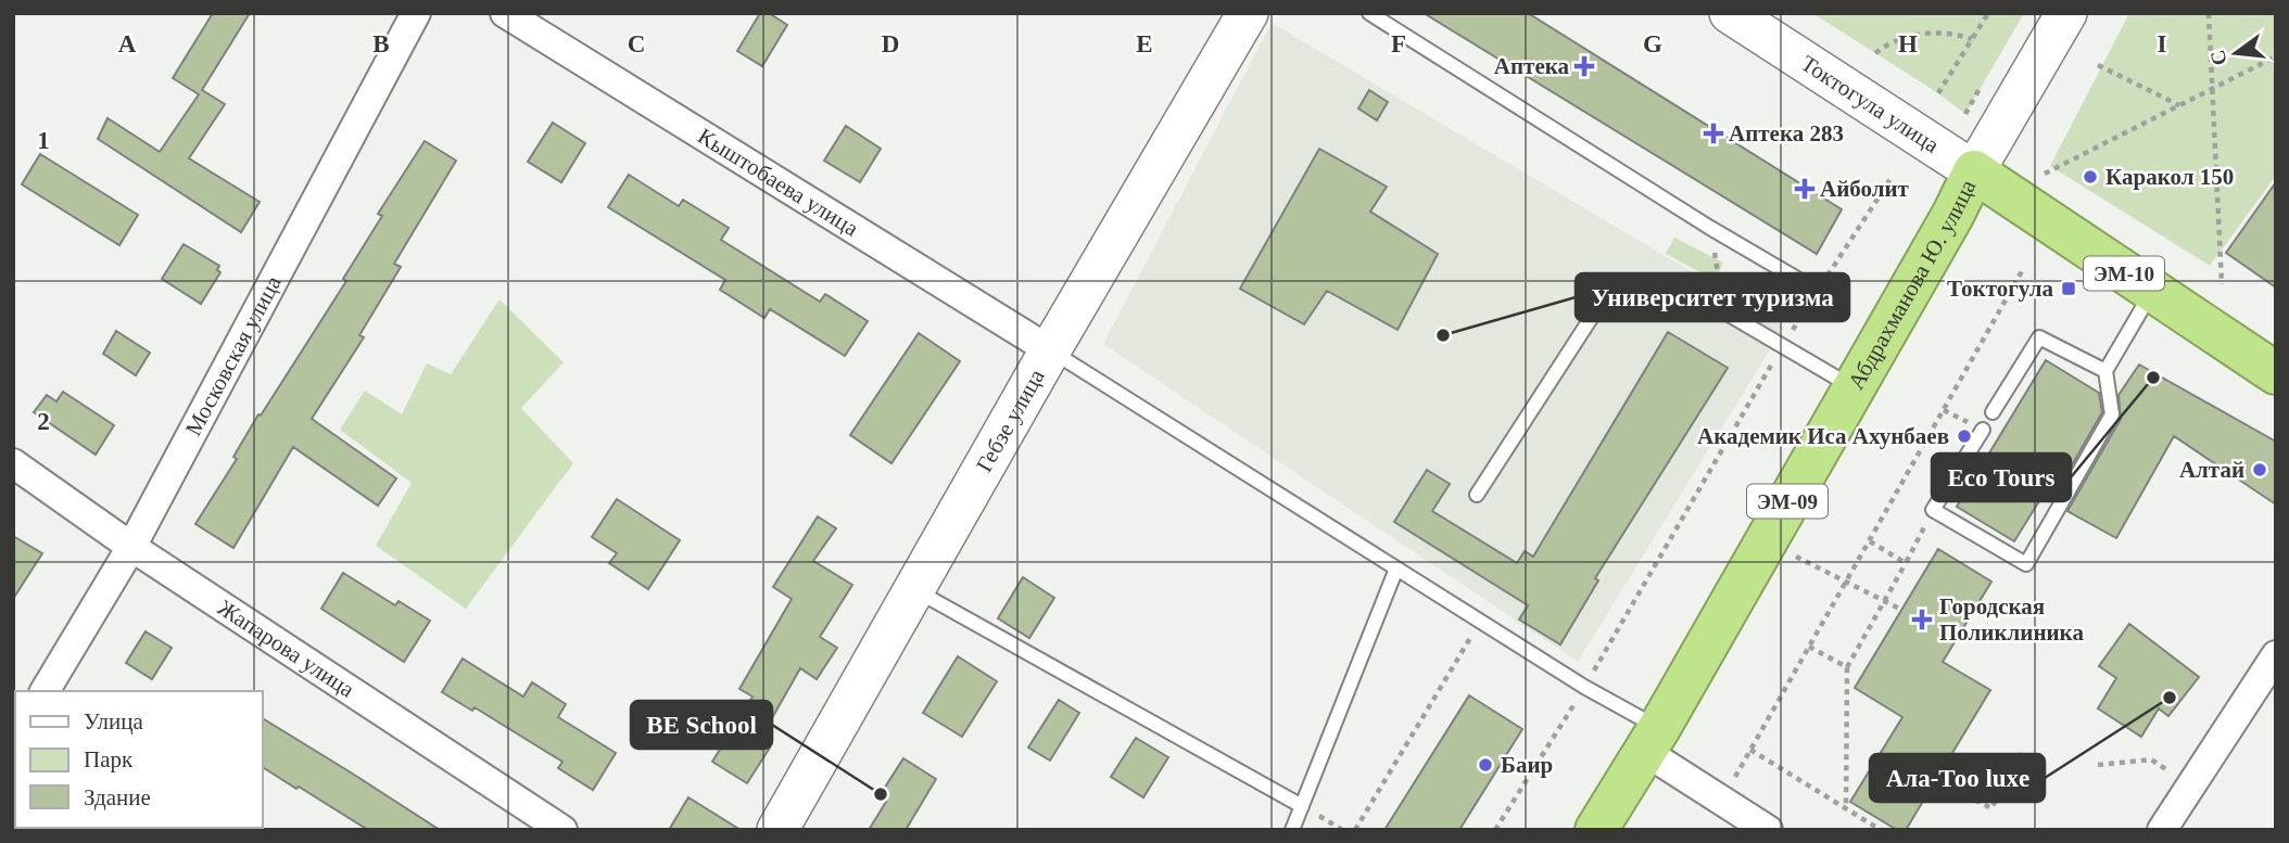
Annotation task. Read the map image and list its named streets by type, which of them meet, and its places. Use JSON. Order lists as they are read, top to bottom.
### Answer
{
  "streets": {
    "highway": [
      "Токтогула улица",
      "ЭМ-10",
      "Абдрахманова Ю. улица",
      "ЭМ-09"
    ],
    "main road": ["Гебзе улица"],
    "street": ["Кыштобаева улица", "Московская улица", "Жапарова улица"]
  },
  "crossings": [
    ["Токтогула улица", "Абдрахманова Ю. улица"],
    ["Кыштобаева улица", "Гебзе улица"],
    ["Московская улица", "Жапарова улица"]
  ],
  "places": {
    "health": [
      "Аптека",
      "Аптека 283",
      "Айболит",
      "Городская Поликлиника"
    ],
    "other": [
      "Каракол 150",
      "Университет туризма",
      "Eco Tours",
      "Академик Иса Ахунбаев",
      "Алтай",
      "Ала-Тоо luxe",
      "Баир",
      "BE School"
    ],
    "transit": ["Токтогула"]
  },
  "legend": ["Улица", "Парк", "Здание"],
  "north": "left",
  "grid": {
    "columns": [
      "A",
      "B",
      "C",
      "D",
      "E",
      "F",
      "G",
      "H",
      "I"
    ],
    "rows": ["1", "2"]
  }
}
